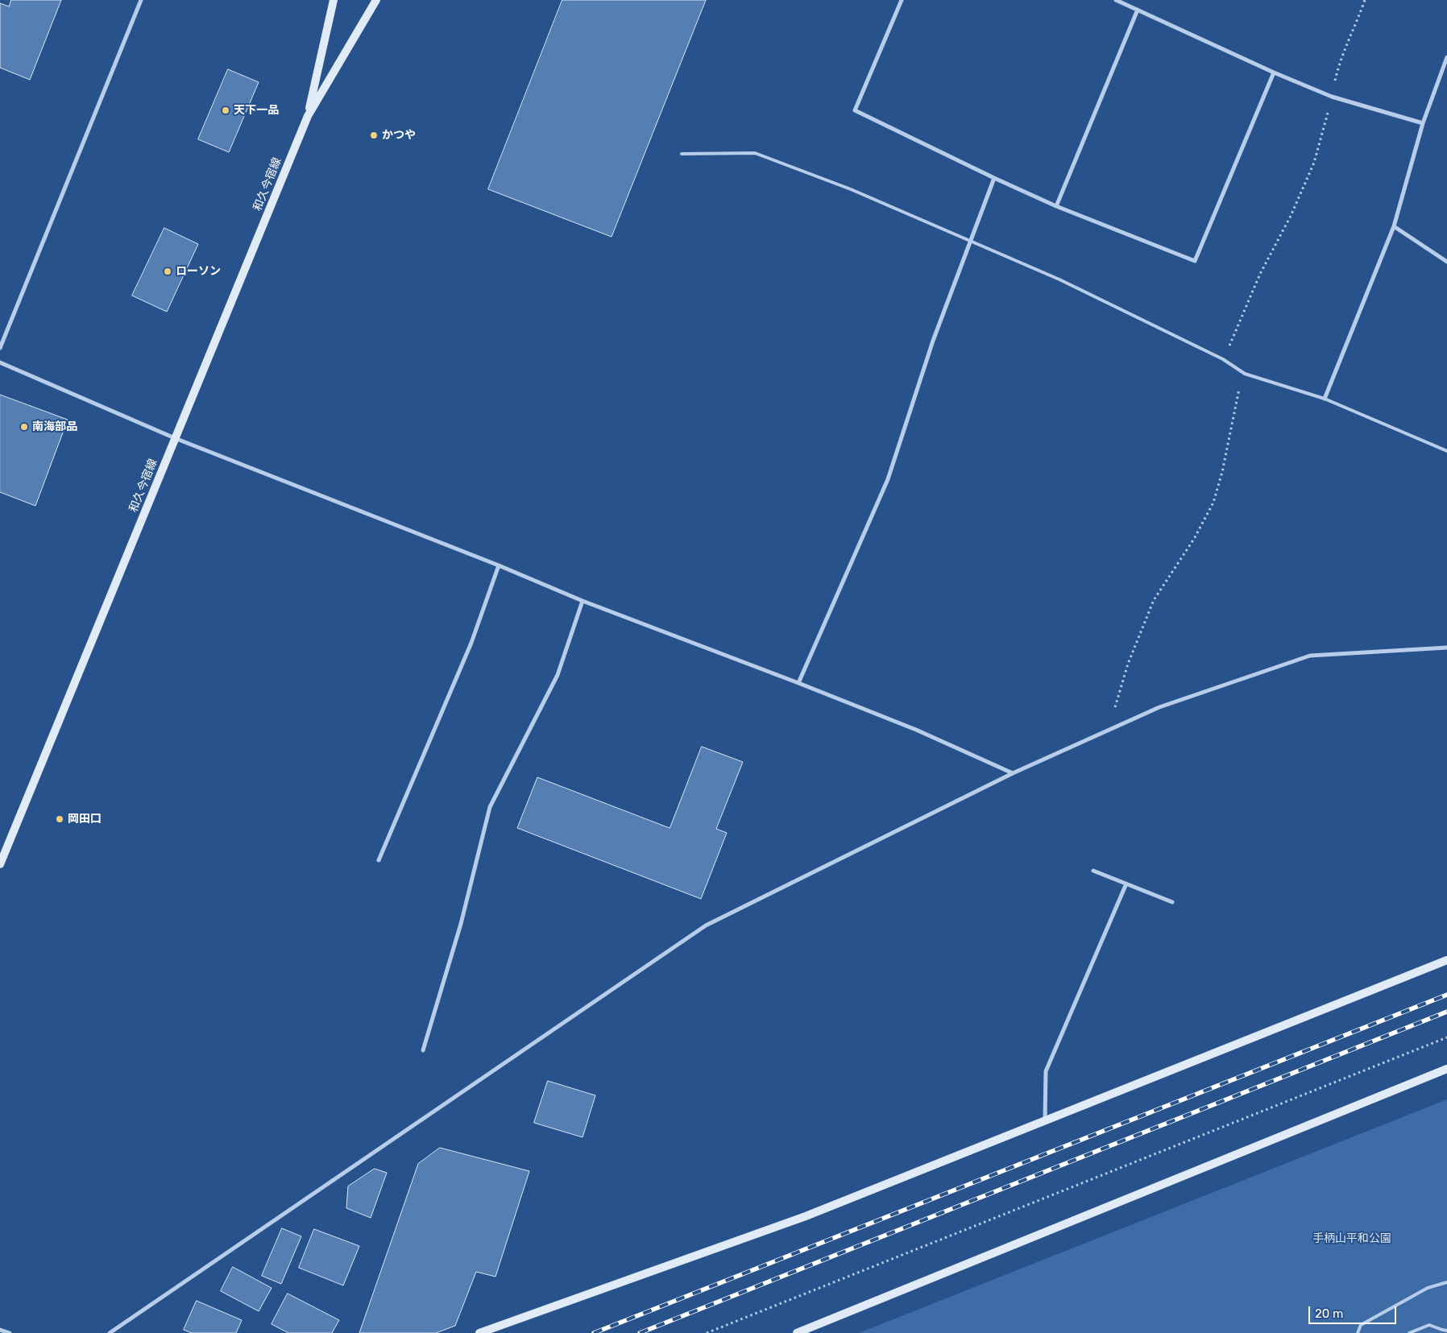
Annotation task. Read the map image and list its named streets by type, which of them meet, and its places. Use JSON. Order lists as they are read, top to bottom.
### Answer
{
  "streets": {
    "street": ["和久今宿線"]
  },
  "parks": ["手柄山平和公園"],
  "places": [
    "天下一品",
    "かつや",
    "ローソン",
    "南海部品",
    "岡田口"
  ],
  "scale_bar": "20 m"
}
